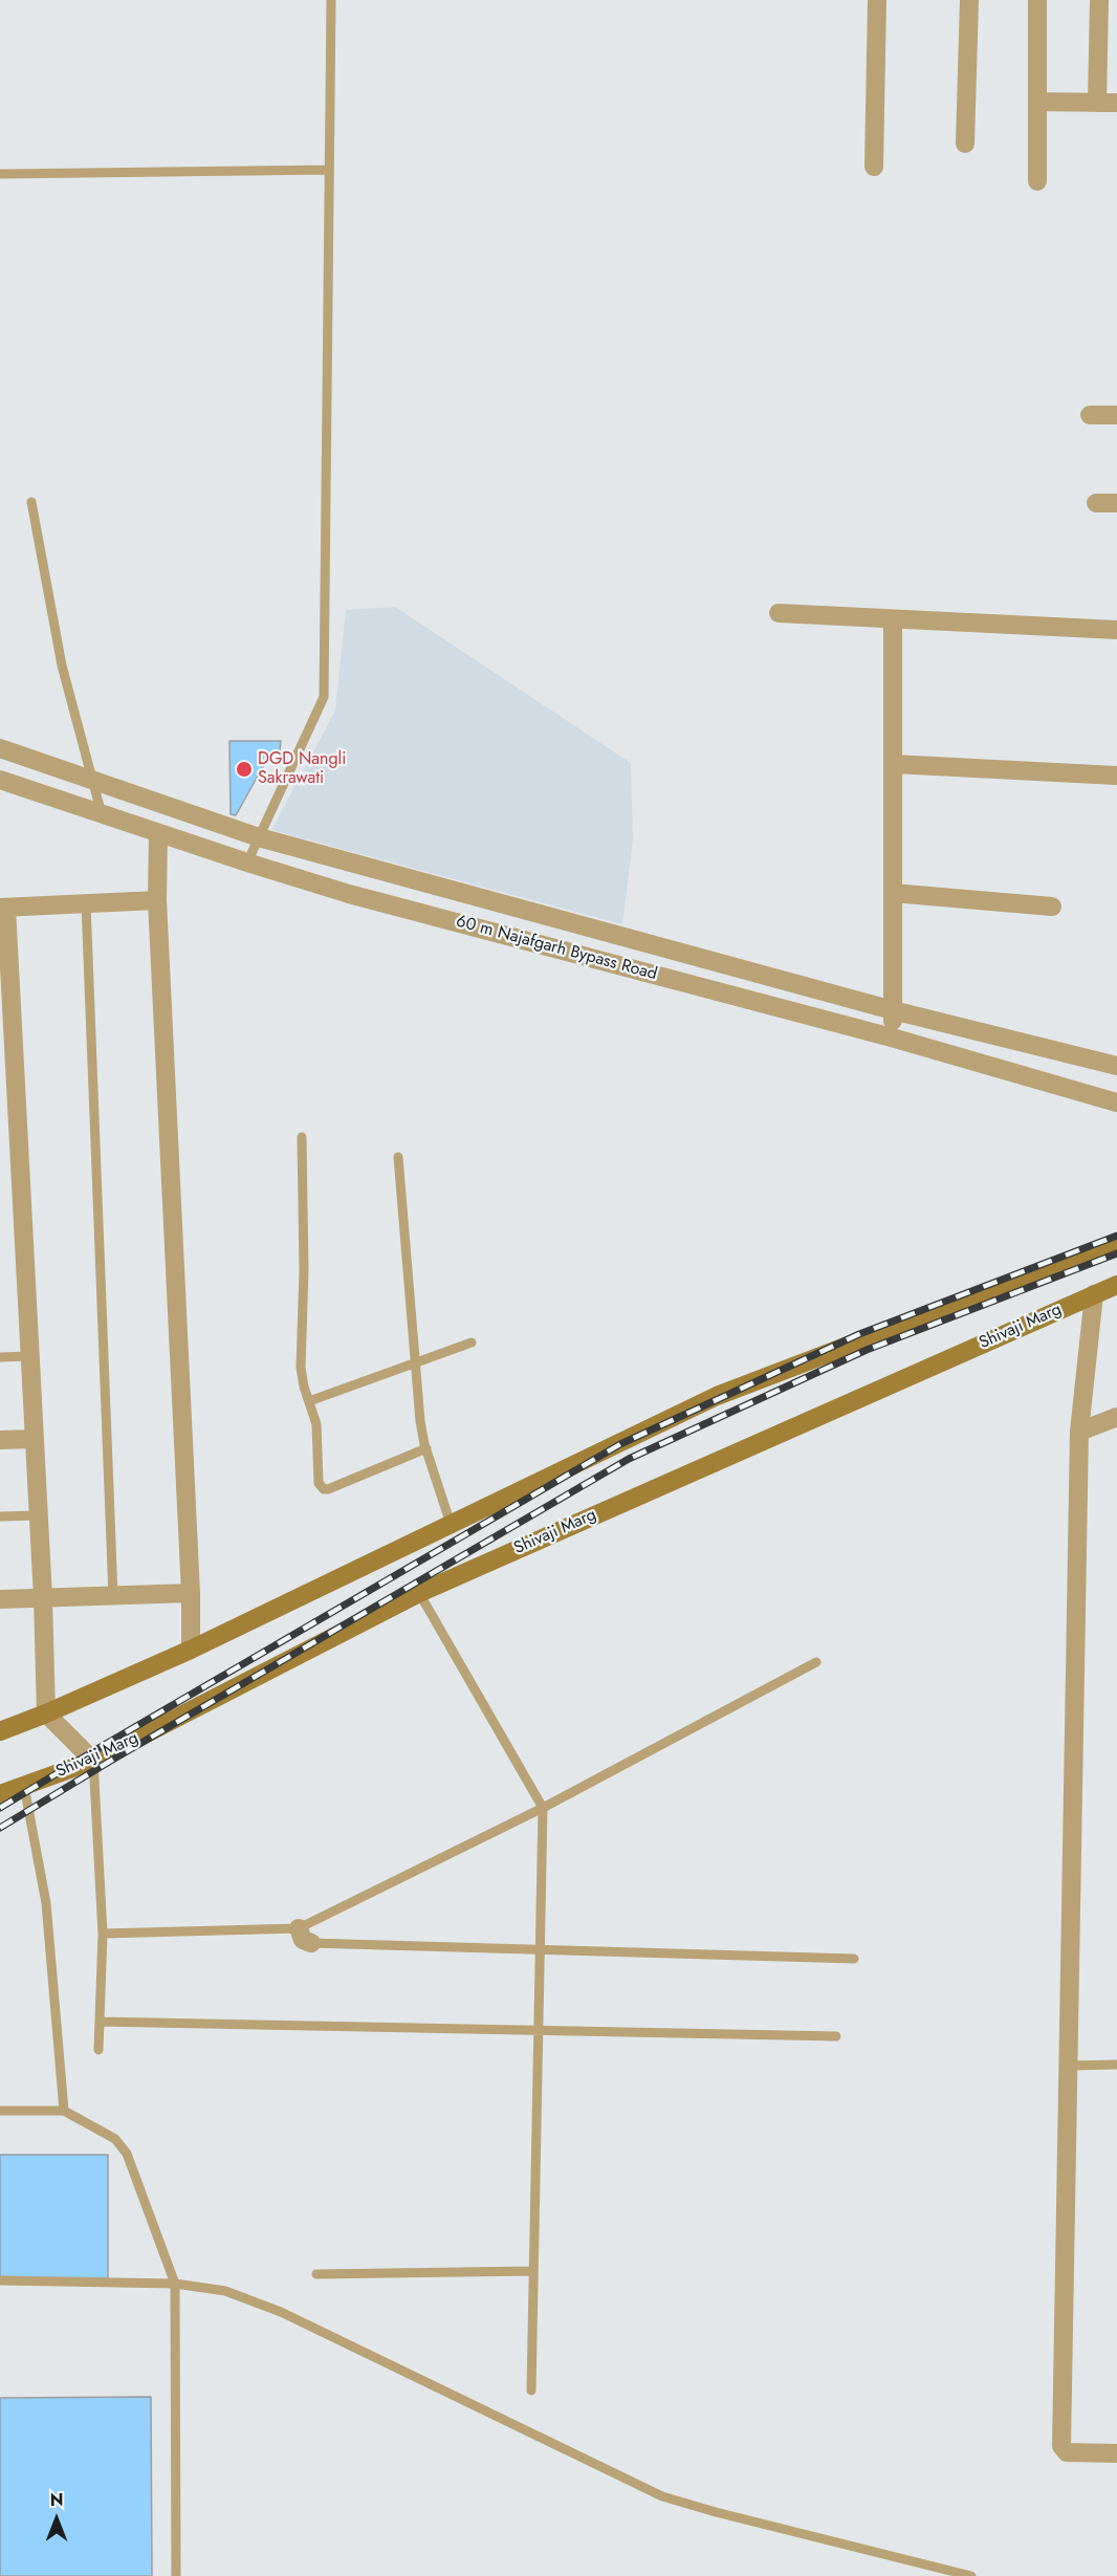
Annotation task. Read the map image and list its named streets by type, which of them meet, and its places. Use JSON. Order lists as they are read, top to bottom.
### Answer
{
  "streets": {
    "main road": ["Shivaji Marg"],
    "street": ["60 m Najafgarh Bypass Road"]
  },
  "places": ["DGD Nangli Sakrawati"],
  "north": "top"
}
